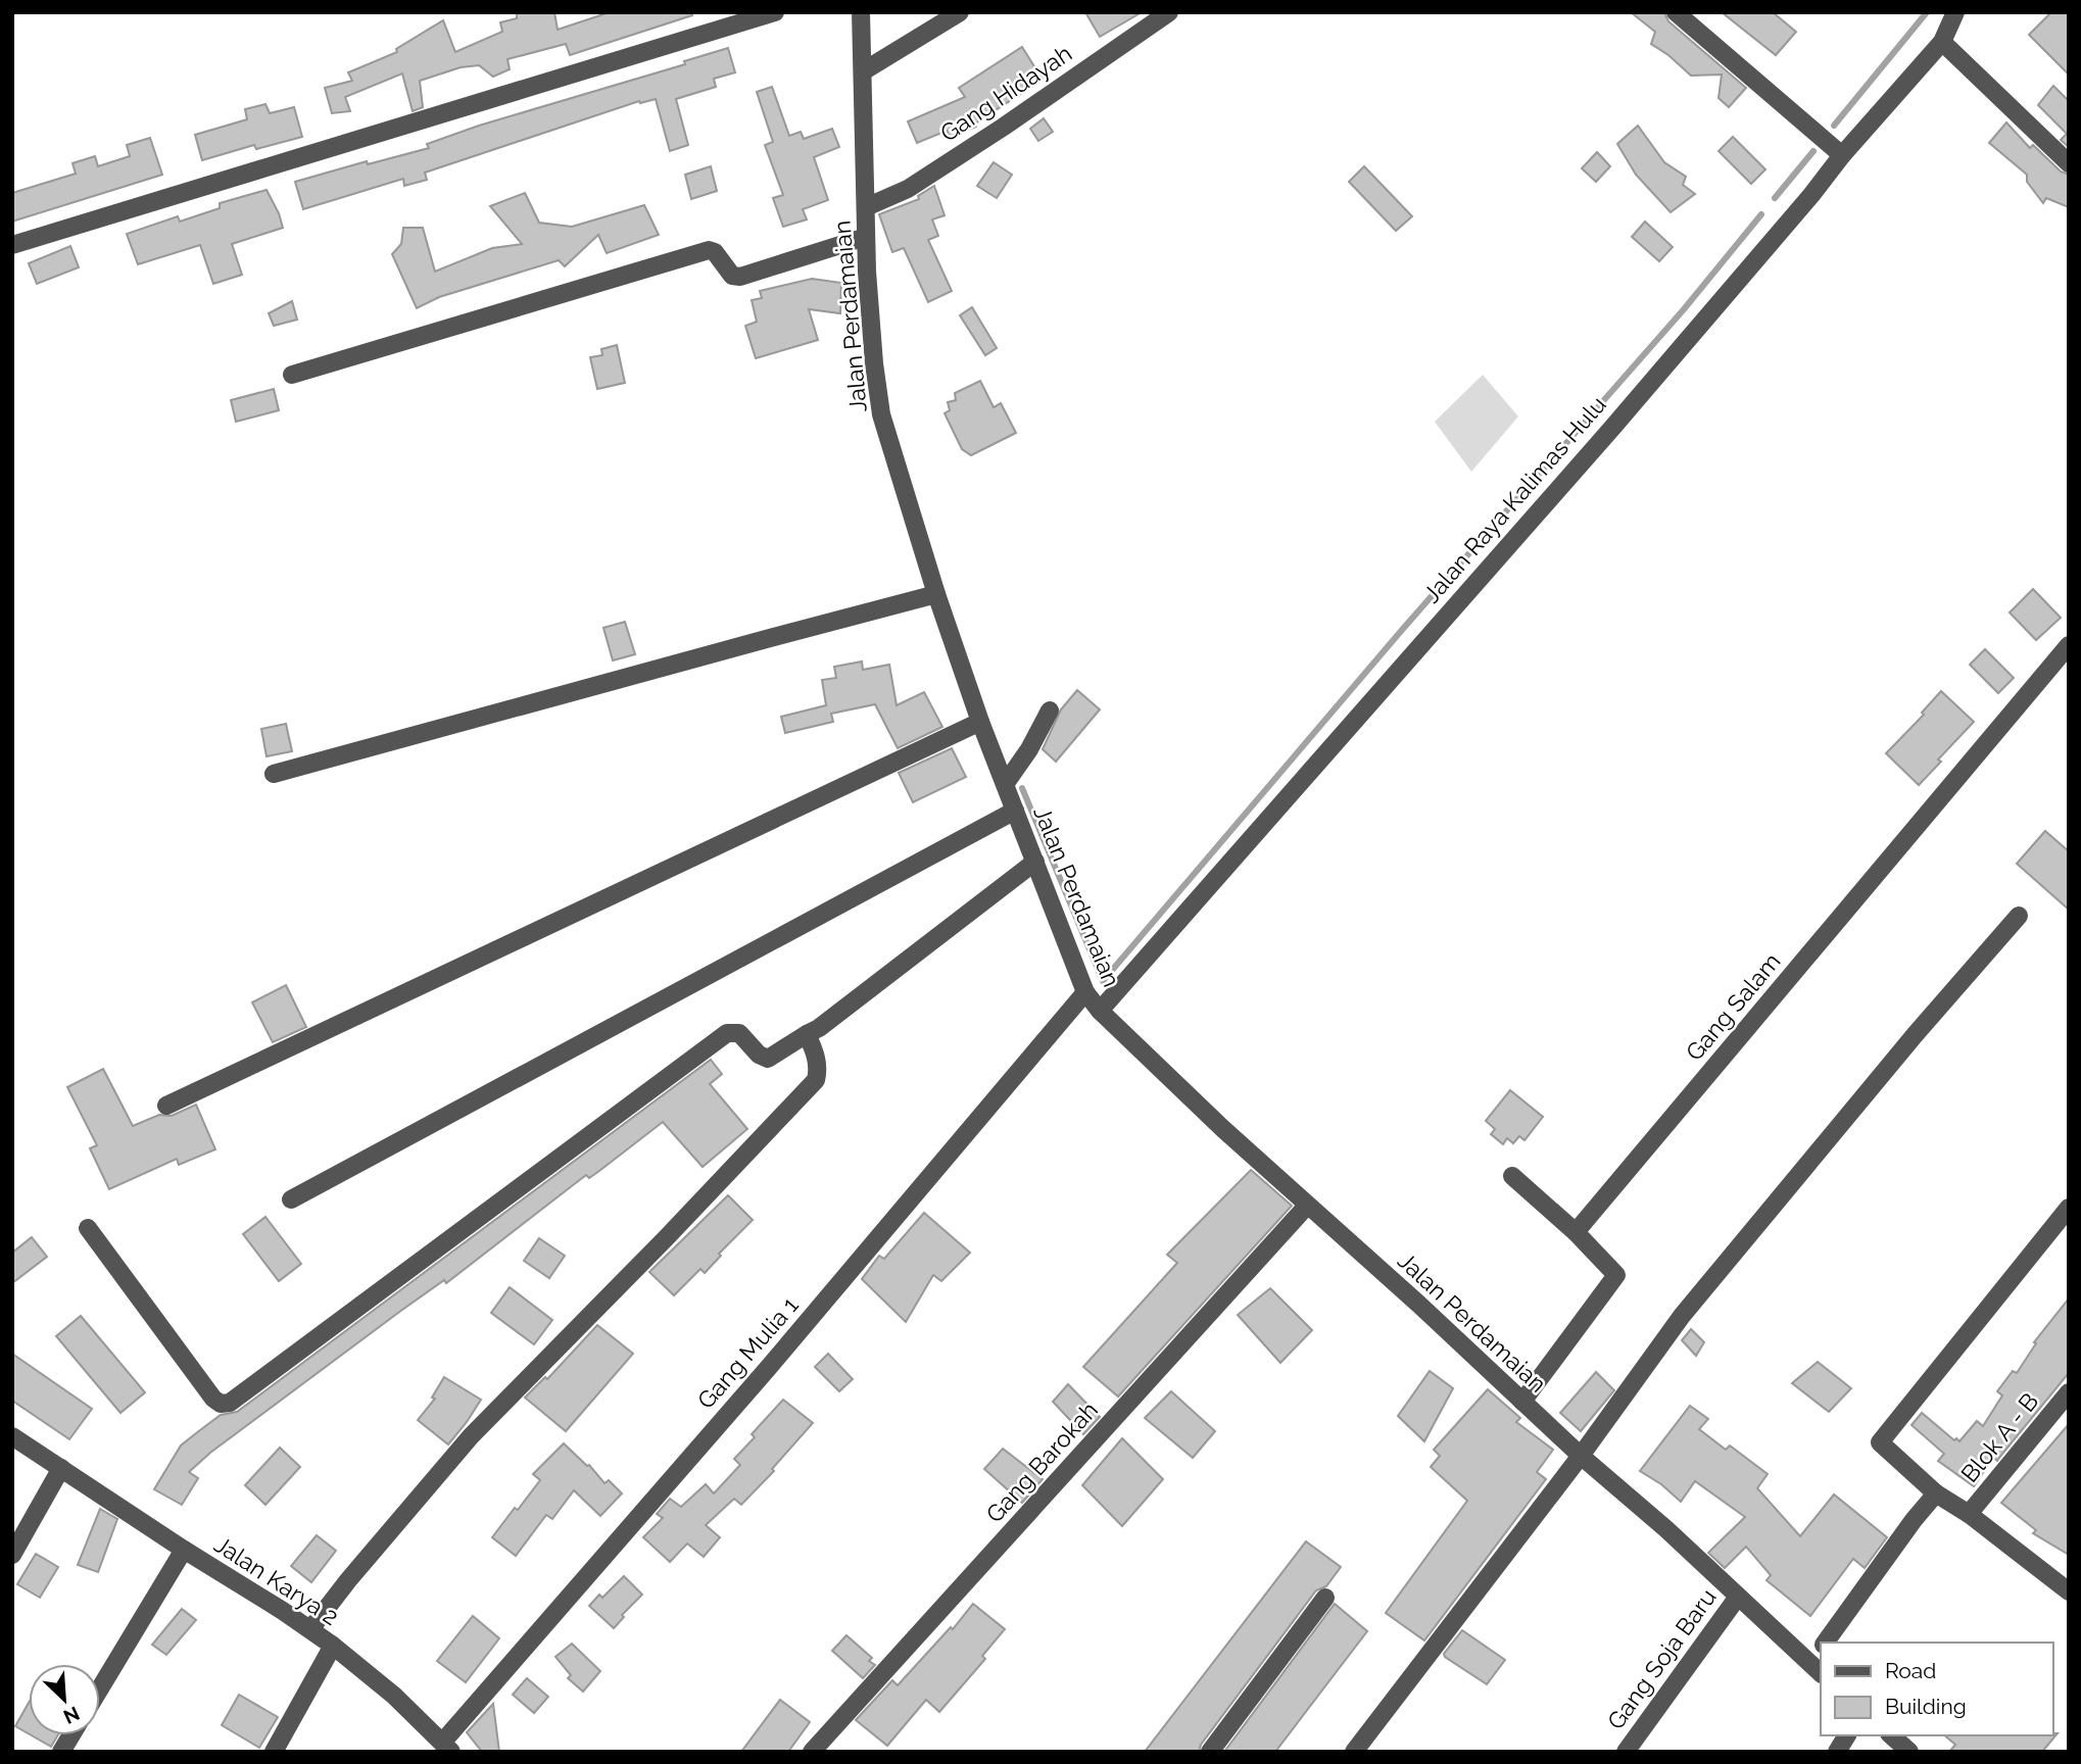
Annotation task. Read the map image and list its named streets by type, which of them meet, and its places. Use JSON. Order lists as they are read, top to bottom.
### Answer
{
  "streets": {
    "street": [
      "Gang Hidayah",
      "Jalan Perdamaian",
      "Jalan Raya Kalimas Hulu",
      "Gang Salam",
      "Gang Mulia 1",
      "Blok A - B",
      "Gang Barokah",
      "Jalan Karya 2",
      "Gang Soja Baru"
    ]
  },
  "crossings": [
    ["Gang Hidayah", "Jalan Perdamaian"],
    ["Jalan Perdamaian", "Jalan Raya Kalimas Hulu"],
    ["Jalan Perdamaian", "Gang Mulia 1"],
    ["Jalan Perdamaian", "Gang Barokah"],
    ["Jalan Perdamaian", "Gang Soja Baru"],
    ["Gang Mulia 1", "Jalan Karya 2"]
  ],
  "legend": ["Road", "Building"],
  "north": "bottom right"
}
